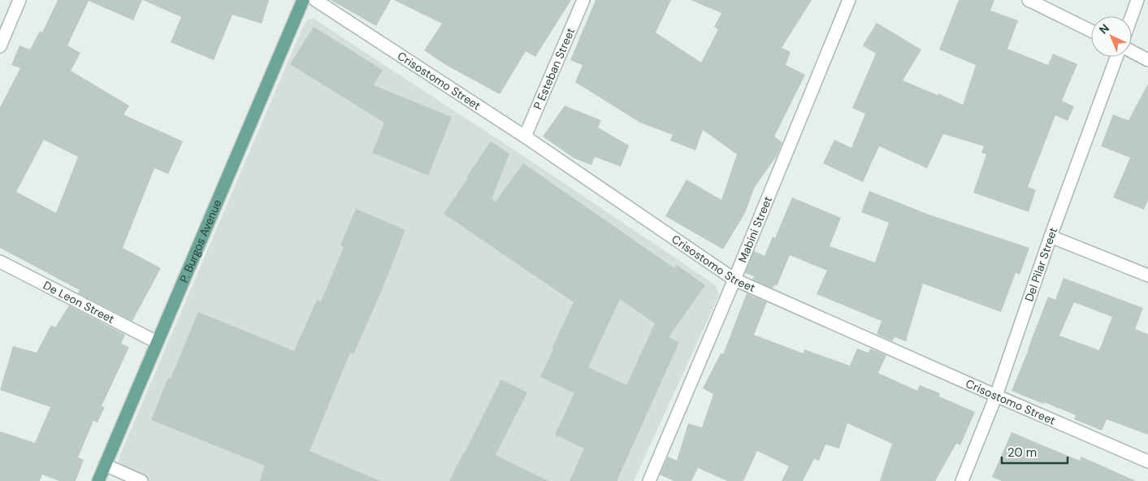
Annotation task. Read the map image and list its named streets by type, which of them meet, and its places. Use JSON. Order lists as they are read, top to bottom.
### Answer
{
  "streets": {
    "main road": ["P. Burgos Avenue"],
    "street": [
      "P Esteban Street",
      "Crisostomo Street",
      "Mabini Street",
      "Del Pilar Street",
      "De Leon Street"
    ]
  },
  "crossings": [
    ["P Esteban Street", "Crisostomo Street"],
    ["Crisostomo Street", "Mabini Street"],
    ["Crisostomo Street", "Del Pilar Street"],
    ["P. Burgos Avenue", "De Leon Street"]
  ],
  "scale_bar": "20 m",
  "north": "top left"
}
